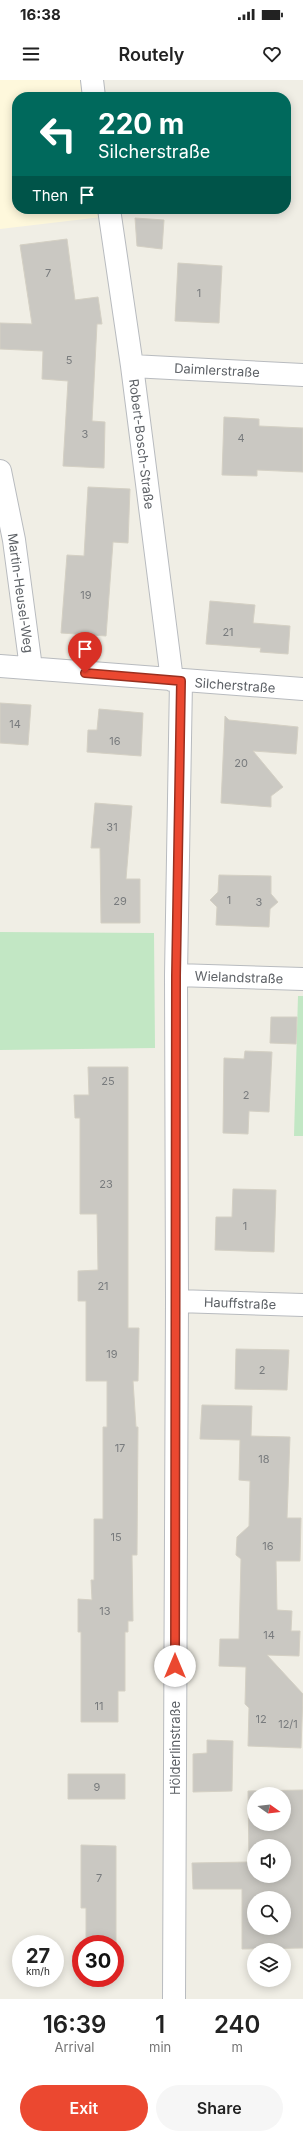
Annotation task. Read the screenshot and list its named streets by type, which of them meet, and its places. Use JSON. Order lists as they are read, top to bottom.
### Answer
{
  "streets": {
    "street": [
      "Daimlerstraße",
      "Robert-Bosch-Straße",
      "Martin-Heusel-Weg",
      "Silcherstraße",
      "Wielandstraße",
      "Hauffstraße",
      "Hölderlinstraße"
    ]
  },
  "crossings": [
    ["Daimlerstraße", "Robert-Bosch-Straße"],
    ["Robert-Bosch-Straße", "Silcherstraße"],
    ["Robert-Bosch-Straße", "Hölderlinstraße"],
    ["Martin-Heusel-Weg", "Silcherstraße"],
    ["Silcherstraße", "Hölderlinstraße"],
    ["Wielandstraße", "Hölderlinstraße"],
    ["Hauffstraße", "Hölderlinstraße"]
  ],
  "house_numbers": [
    "7",
    "1",
    "5",
    "3",
    "4",
    "19",
    "21",
    "14",
    "16",
    "20",
    "31",
    "1",
    "29",
    "3",
    "25",
    "2",
    "23",
    "1",
    "21",
    "19",
    "2",
    "17",
    "18",
    "15",
    "16",
    "13",
    "14",
    "11",
    "12",
    "12/1",
    "9",
    "7"
  ],
  "north": "right",
  "page": {
    "status": "16:38",
    "header": "Routely",
    "turn": ["220 m", "Silcherstraße"],
    "then": "Then",
    "speed": "27 km/h",
    "limit": "30",
    "eta": [
      "16:39",
      "Arrival",
      "1",
      "min",
      "240",
      "m"
    ],
    "buttons": ["Exit", "Share"]
  }
}
